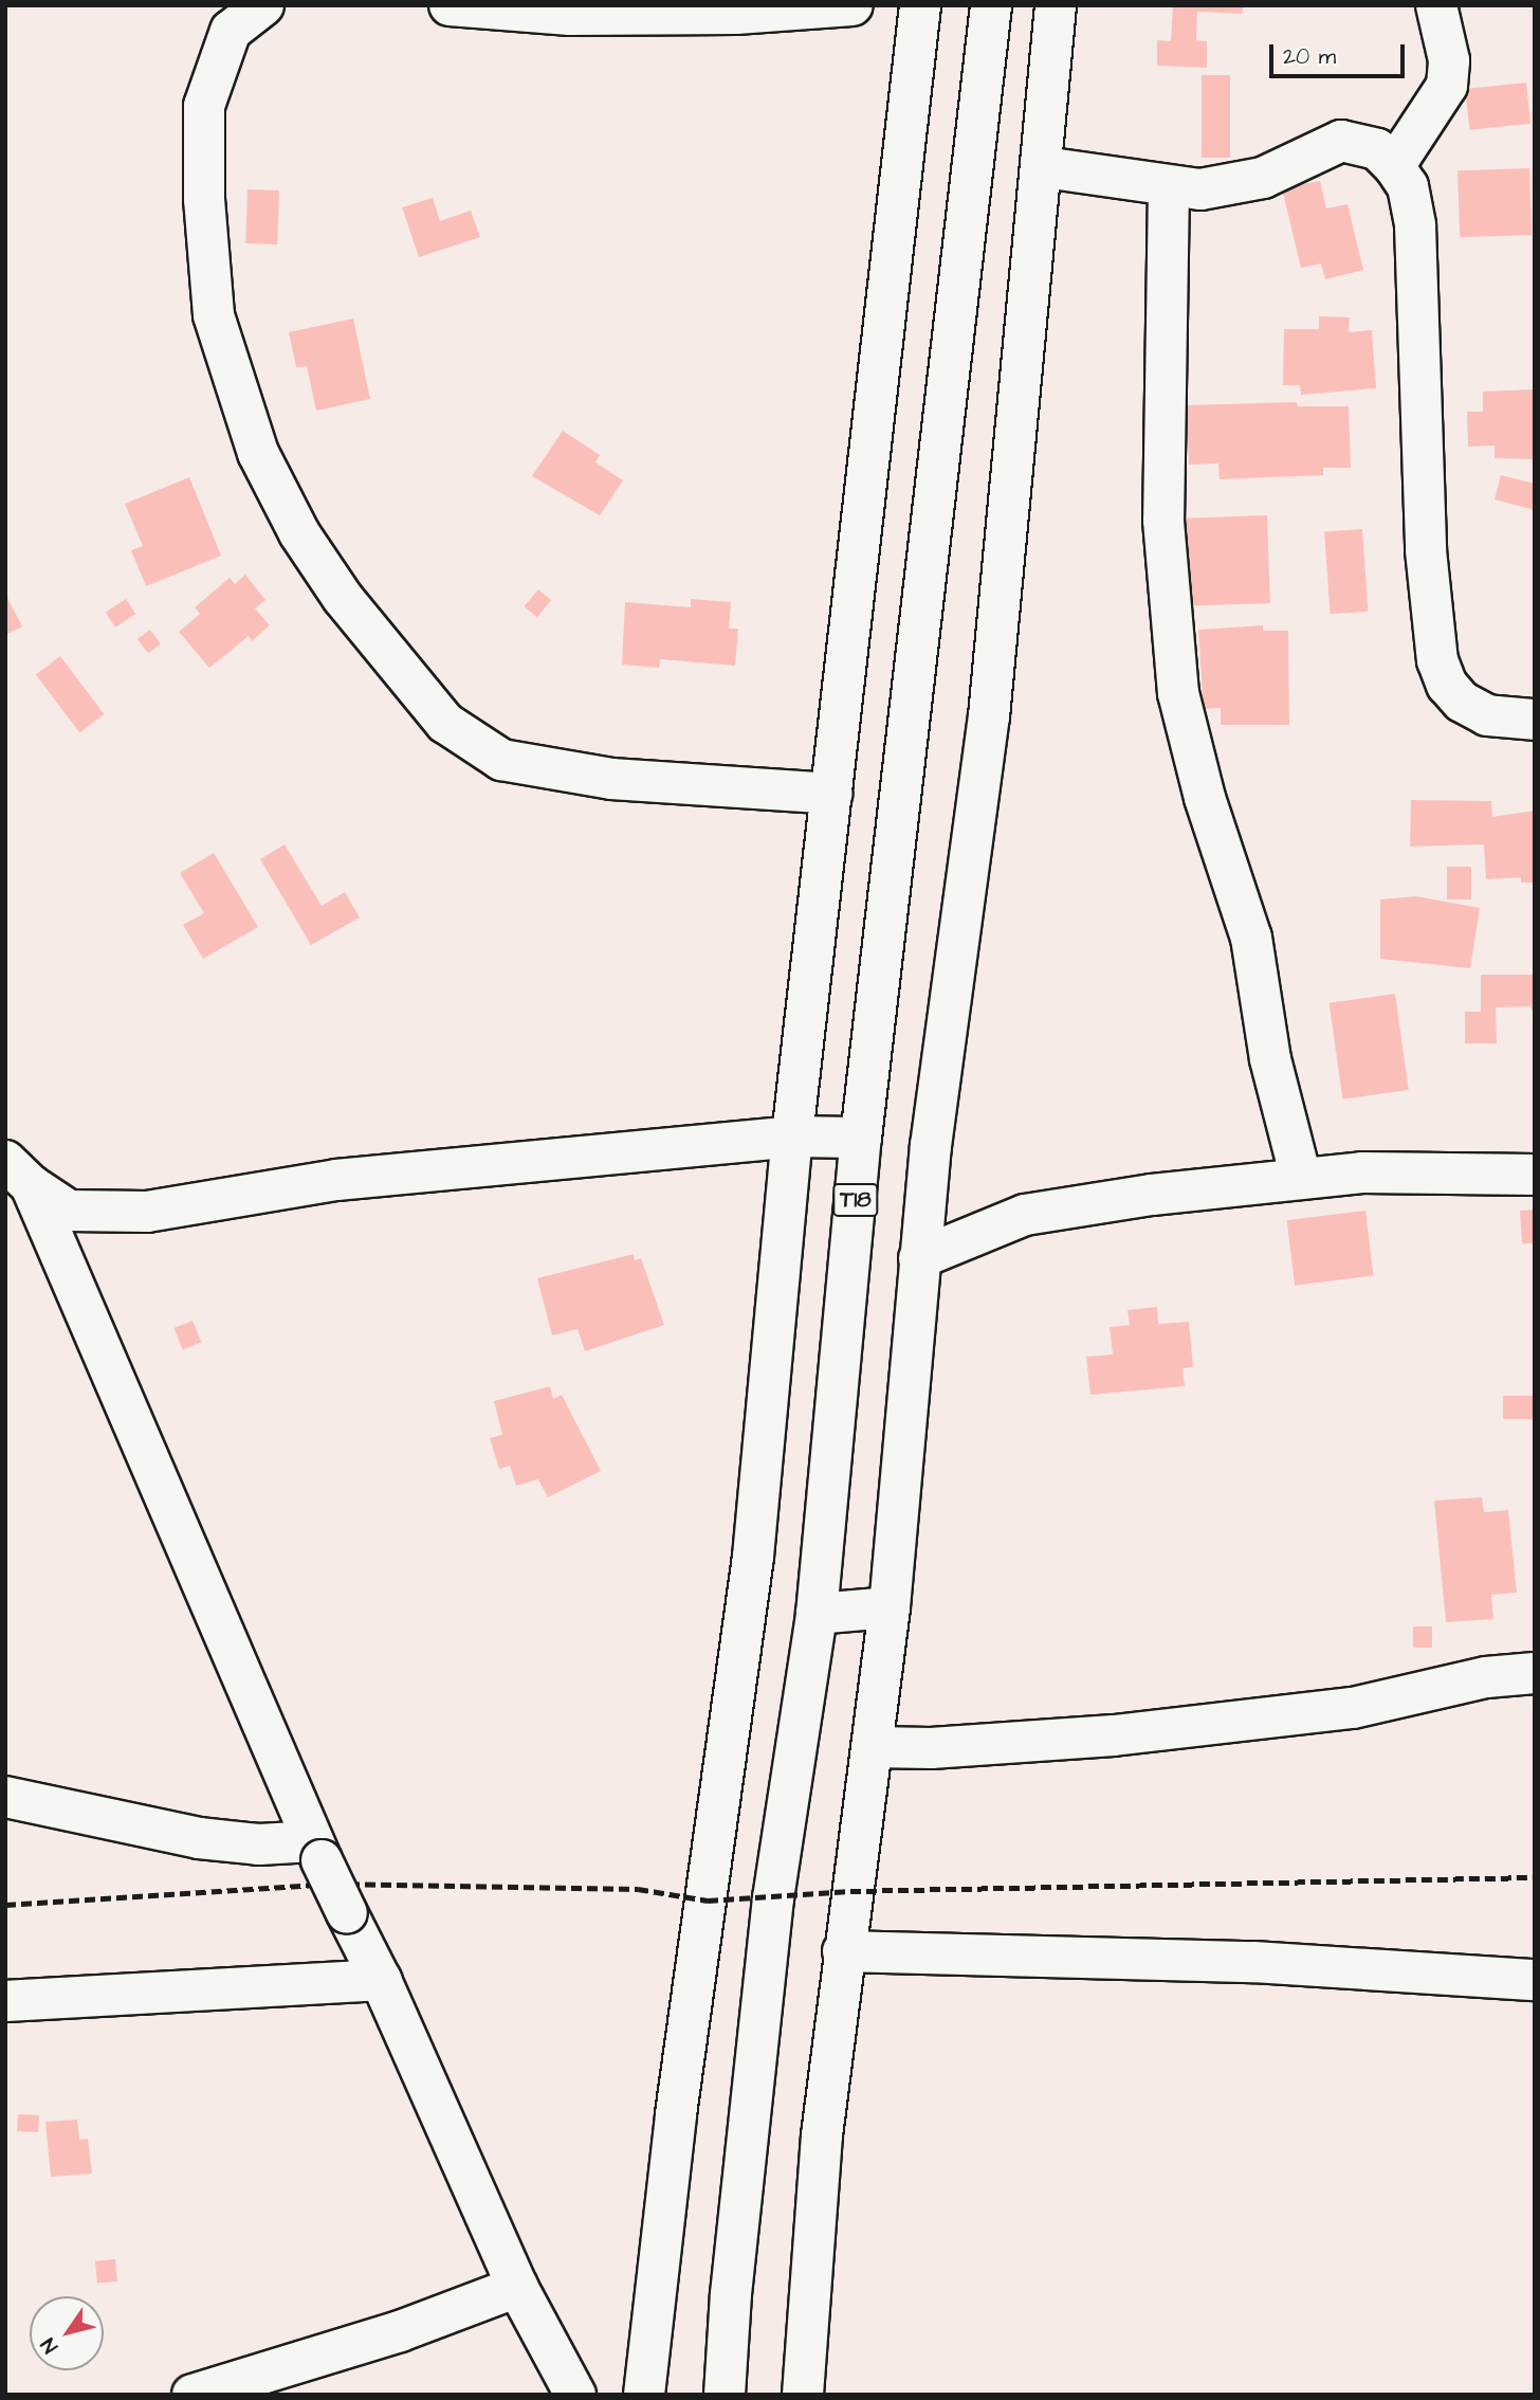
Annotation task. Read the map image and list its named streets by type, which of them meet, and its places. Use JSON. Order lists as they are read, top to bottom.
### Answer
{
  "streets": {
    "street": ["T18"]
  },
  "scale_bar": "20 m",
  "north": "bottom left"
}
